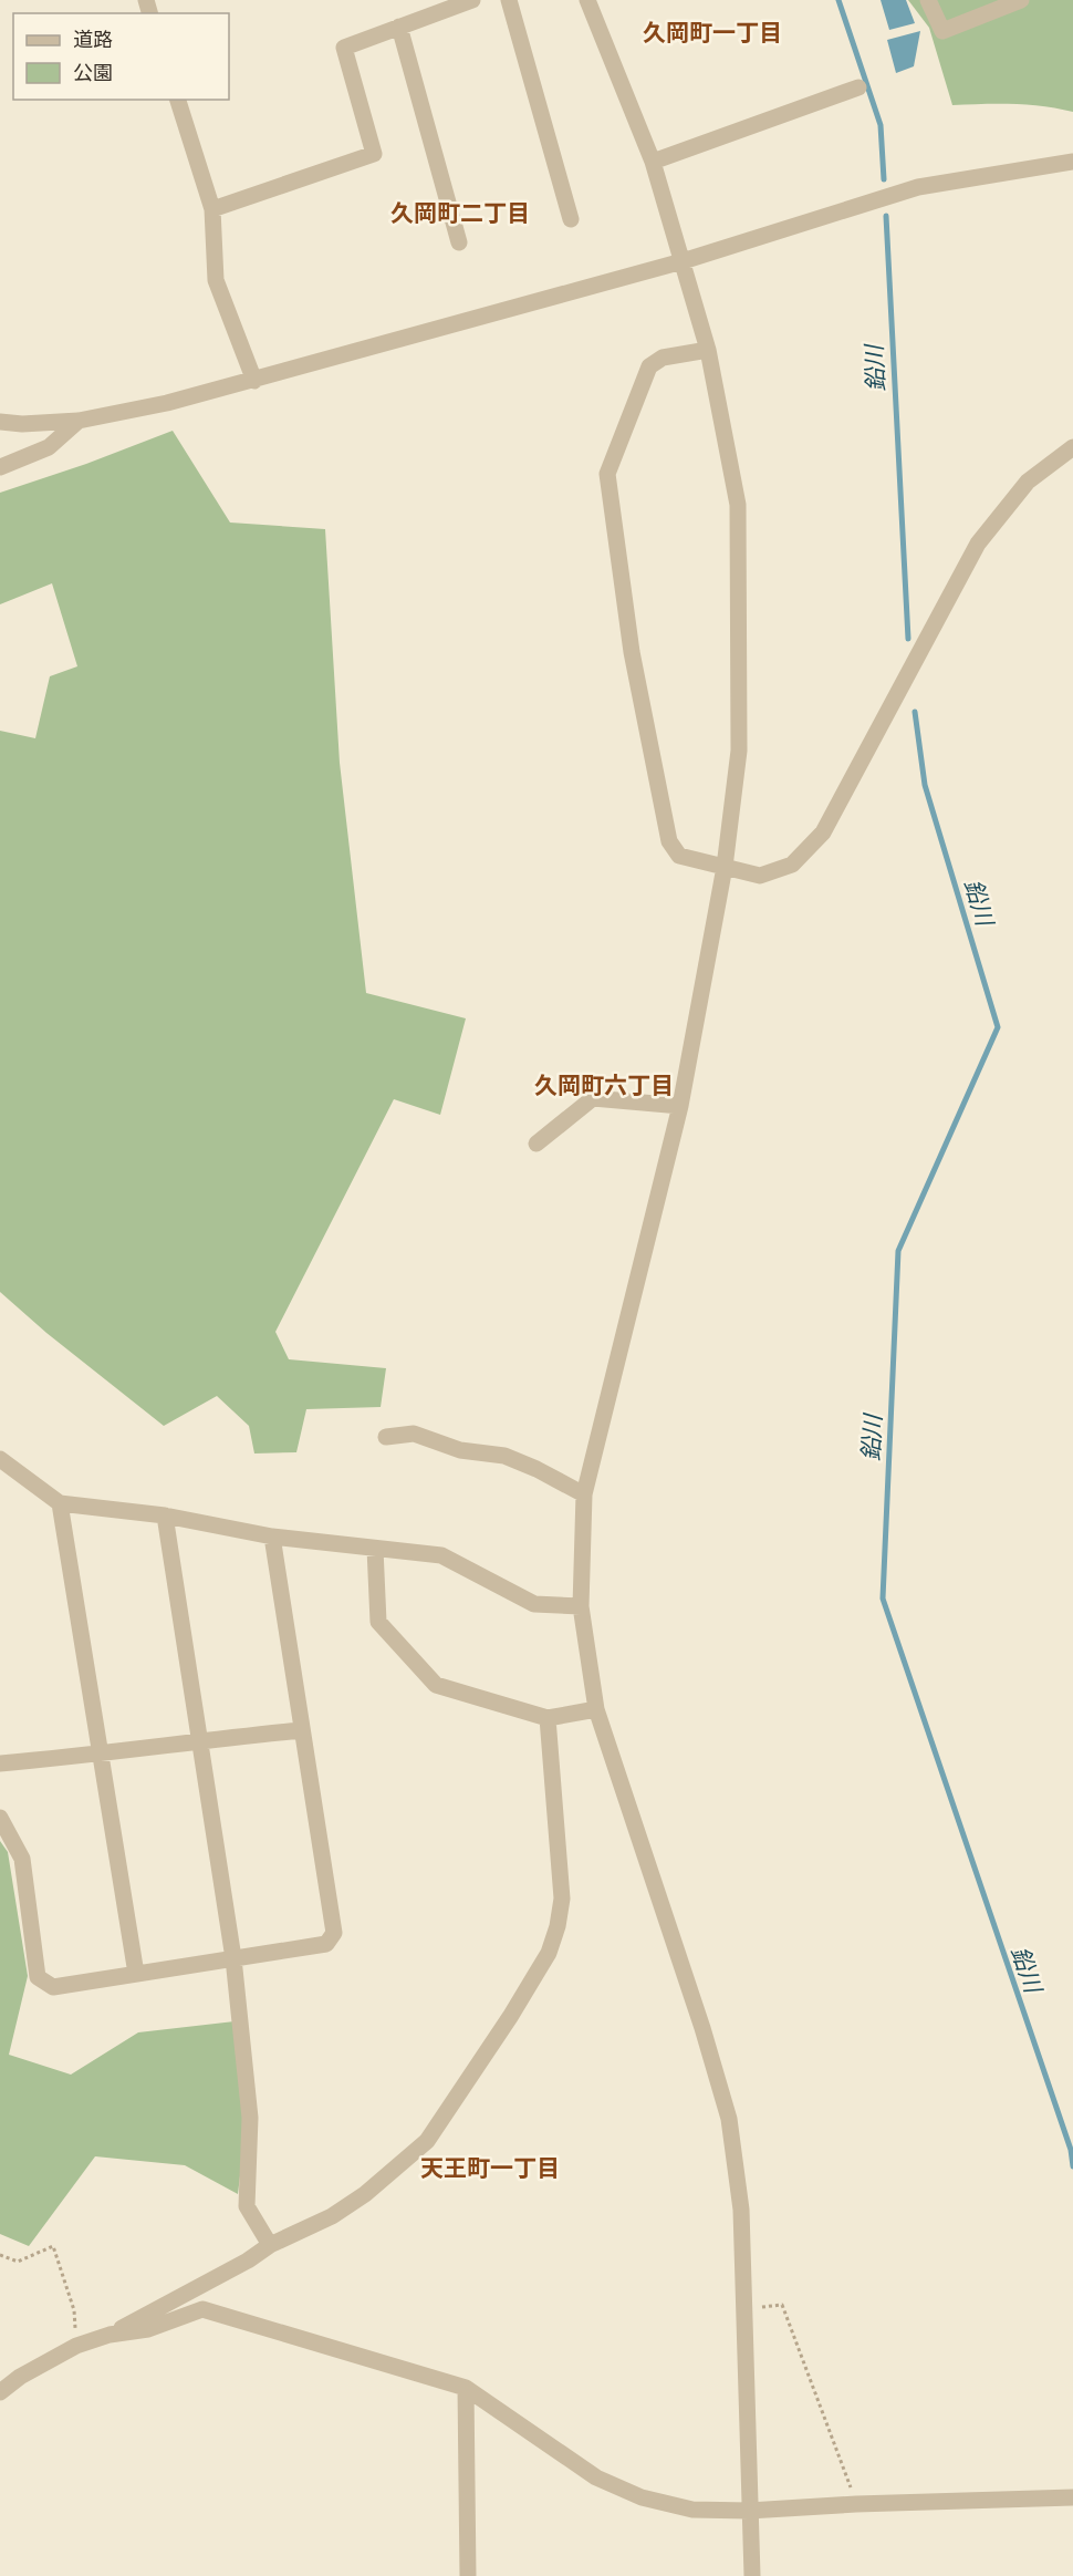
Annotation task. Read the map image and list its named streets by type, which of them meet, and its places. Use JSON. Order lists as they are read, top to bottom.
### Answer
{
  "districts": [
    "久岡町一丁目",
    "久岡町二丁目",
    "久岡町六丁目",
    "天王町一丁目"
  ],
  "water": ["鉛川"],
  "legend": ["道路", "公園"]
}
